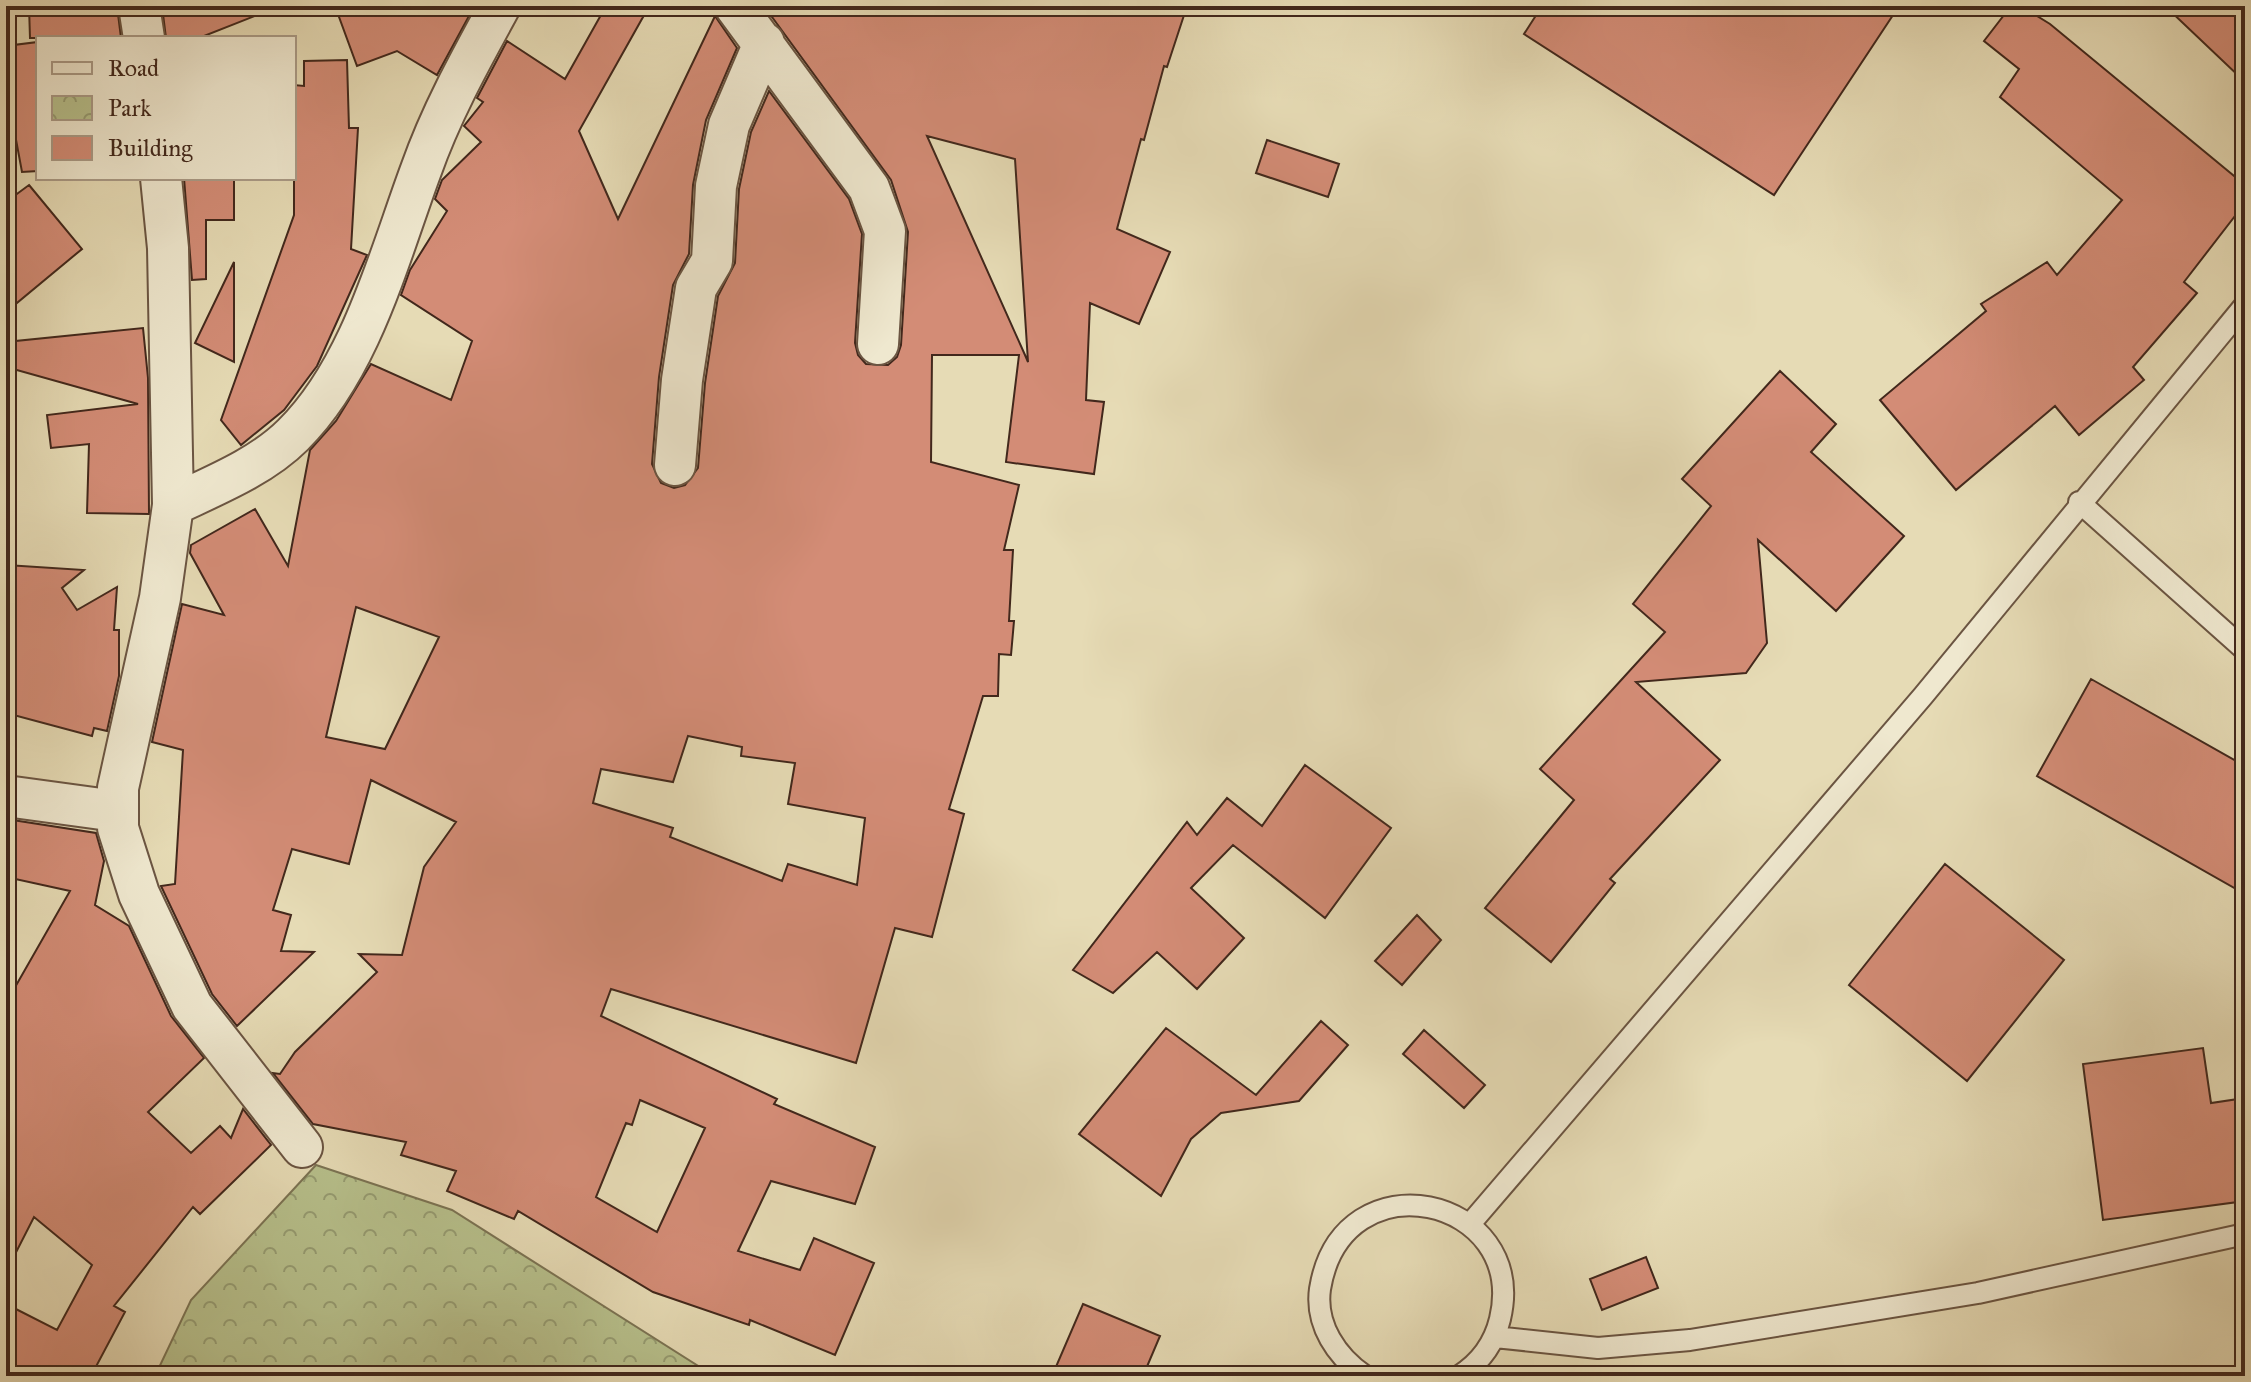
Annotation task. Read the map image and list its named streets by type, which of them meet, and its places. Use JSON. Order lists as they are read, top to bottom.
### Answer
{
  "legend": ["Road", "Park", "Building"]
}
